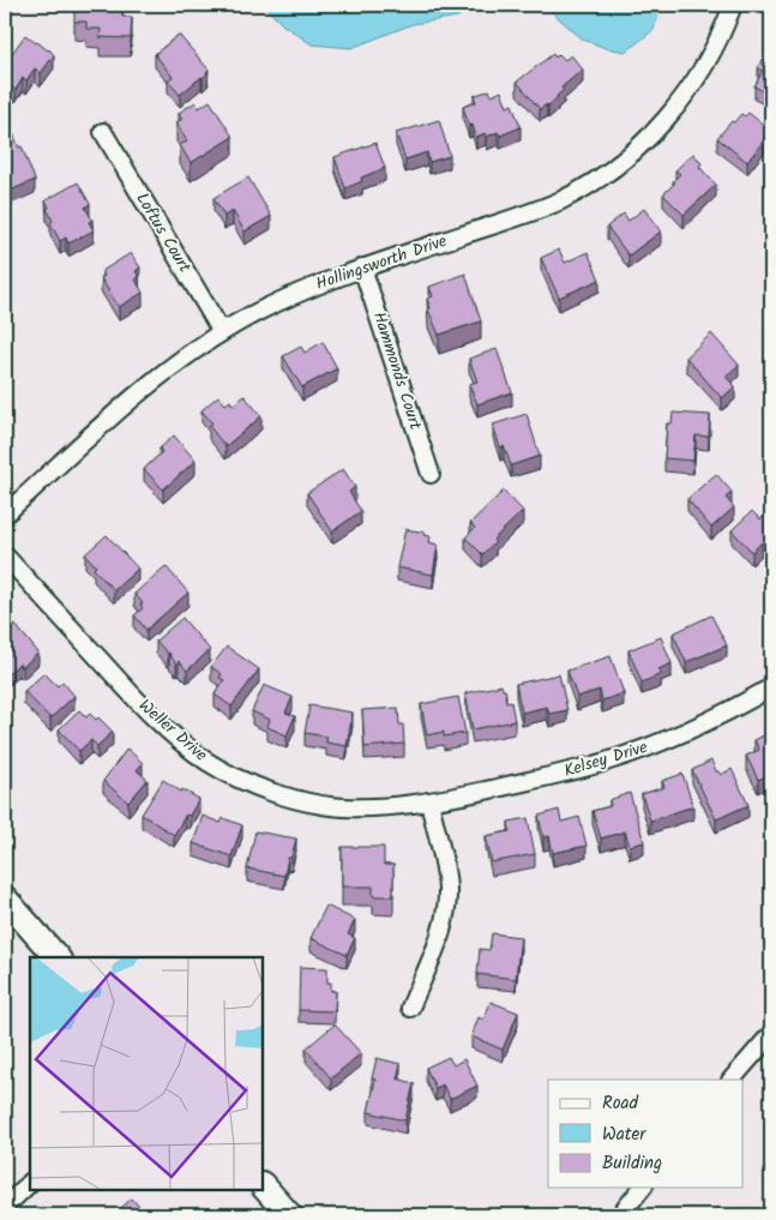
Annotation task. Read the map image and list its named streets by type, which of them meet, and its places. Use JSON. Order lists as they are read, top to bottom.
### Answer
{
  "streets": {
    "street": [
      "Loftus Court",
      "Hollingsworth Drive",
      "Hammonds Court",
      "Weller Drive",
      "Kelsey Drive"
    ]
  },
  "crossings": [
    ["Loftus Court", "Hollingsworth Drive"],
    ["Hollingsworth Drive", "Hammonds Court"],
    ["Weller Drive", "Kelsey Drive"]
  ],
  "legend": ["Road", "Water", "Building"]
}
